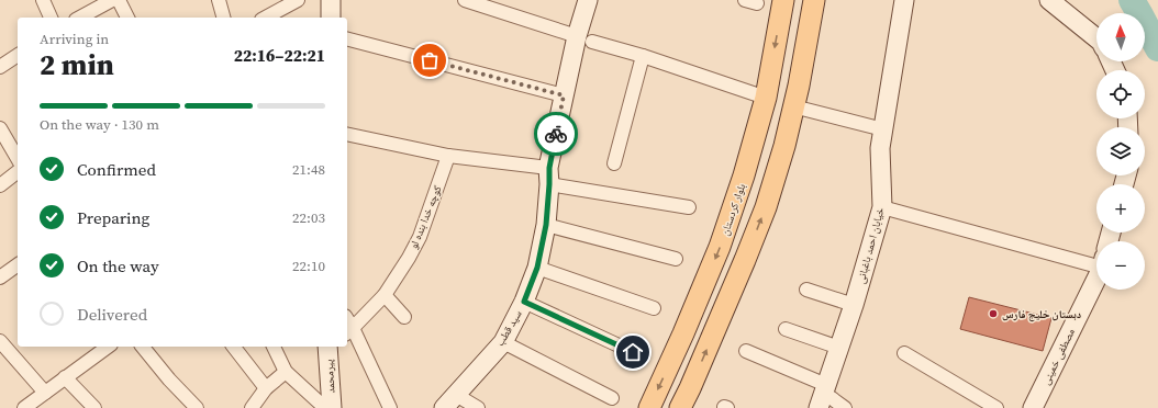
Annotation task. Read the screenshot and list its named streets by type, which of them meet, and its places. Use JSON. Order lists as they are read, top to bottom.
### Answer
{
  "streets": {
    "main road": ["بلوار کردستان"],
    "street": [
      "کوچه خدا بنده لو",
      "خیابان احمد باغبانی",
      "سید قطب",
      "مصطفی خمینی",
      "پیرمحمد"
    ]
  },
  "places": ["دبستان خلیج فارس"],
  "north": "top",
  "page": {
    "map_buttons": ["+", "−"],
    "heading": ["2 min", "Arriving in", "22:16–22:21"],
    "bar": "On the way · 130 m",
    "list": [
      ["Confirmed", "21:48"],
      ["Preparing", "22:03"],
      ["On the way", "22:10"],
      "Delivered"
    ]
  }
}
